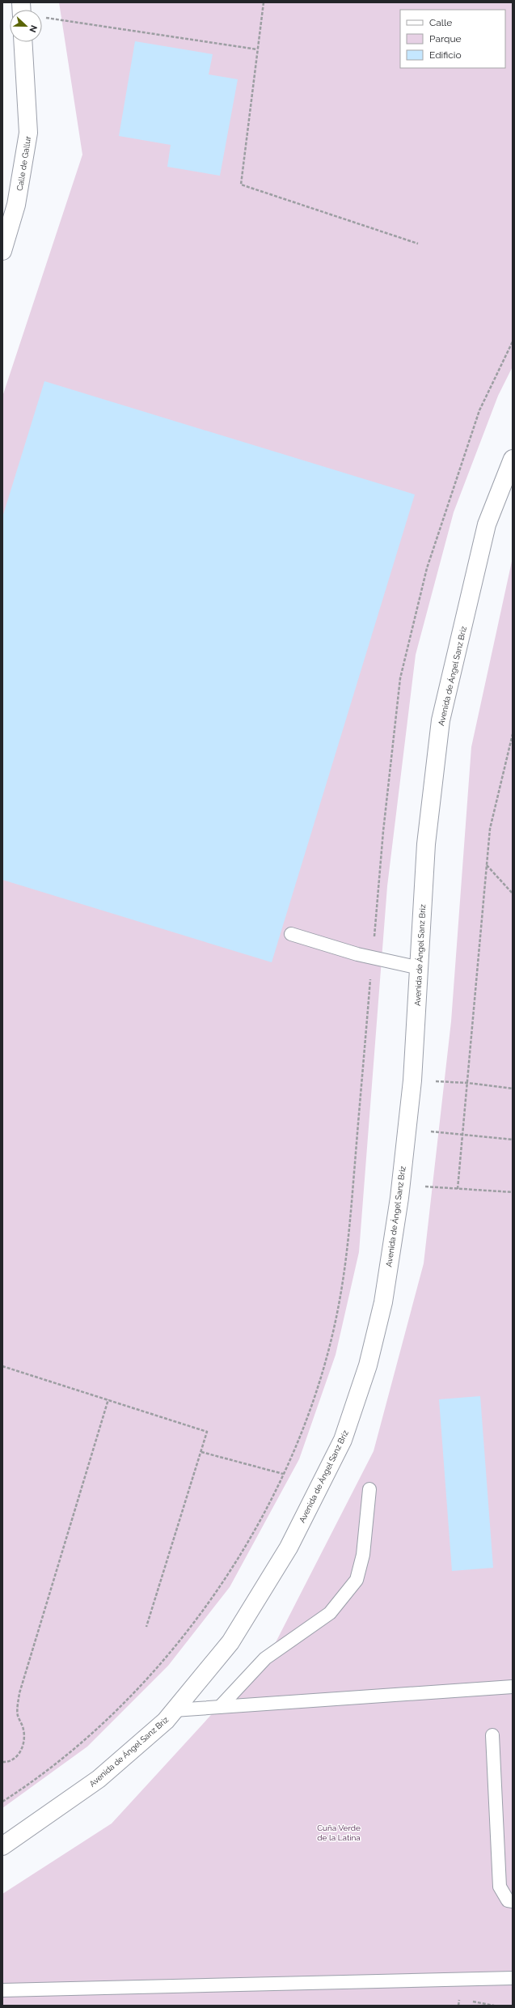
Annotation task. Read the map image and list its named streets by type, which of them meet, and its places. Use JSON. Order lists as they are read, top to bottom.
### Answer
{
  "streets": {
    "street": ["Calle de Gallur", "Avenida de Ángel Sanz Briz"]
  },
  "parks": ["Cuña Verde de la Latina"],
  "legend": ["Calle", "Parque", "Edificio"],
  "north": "right"
}
